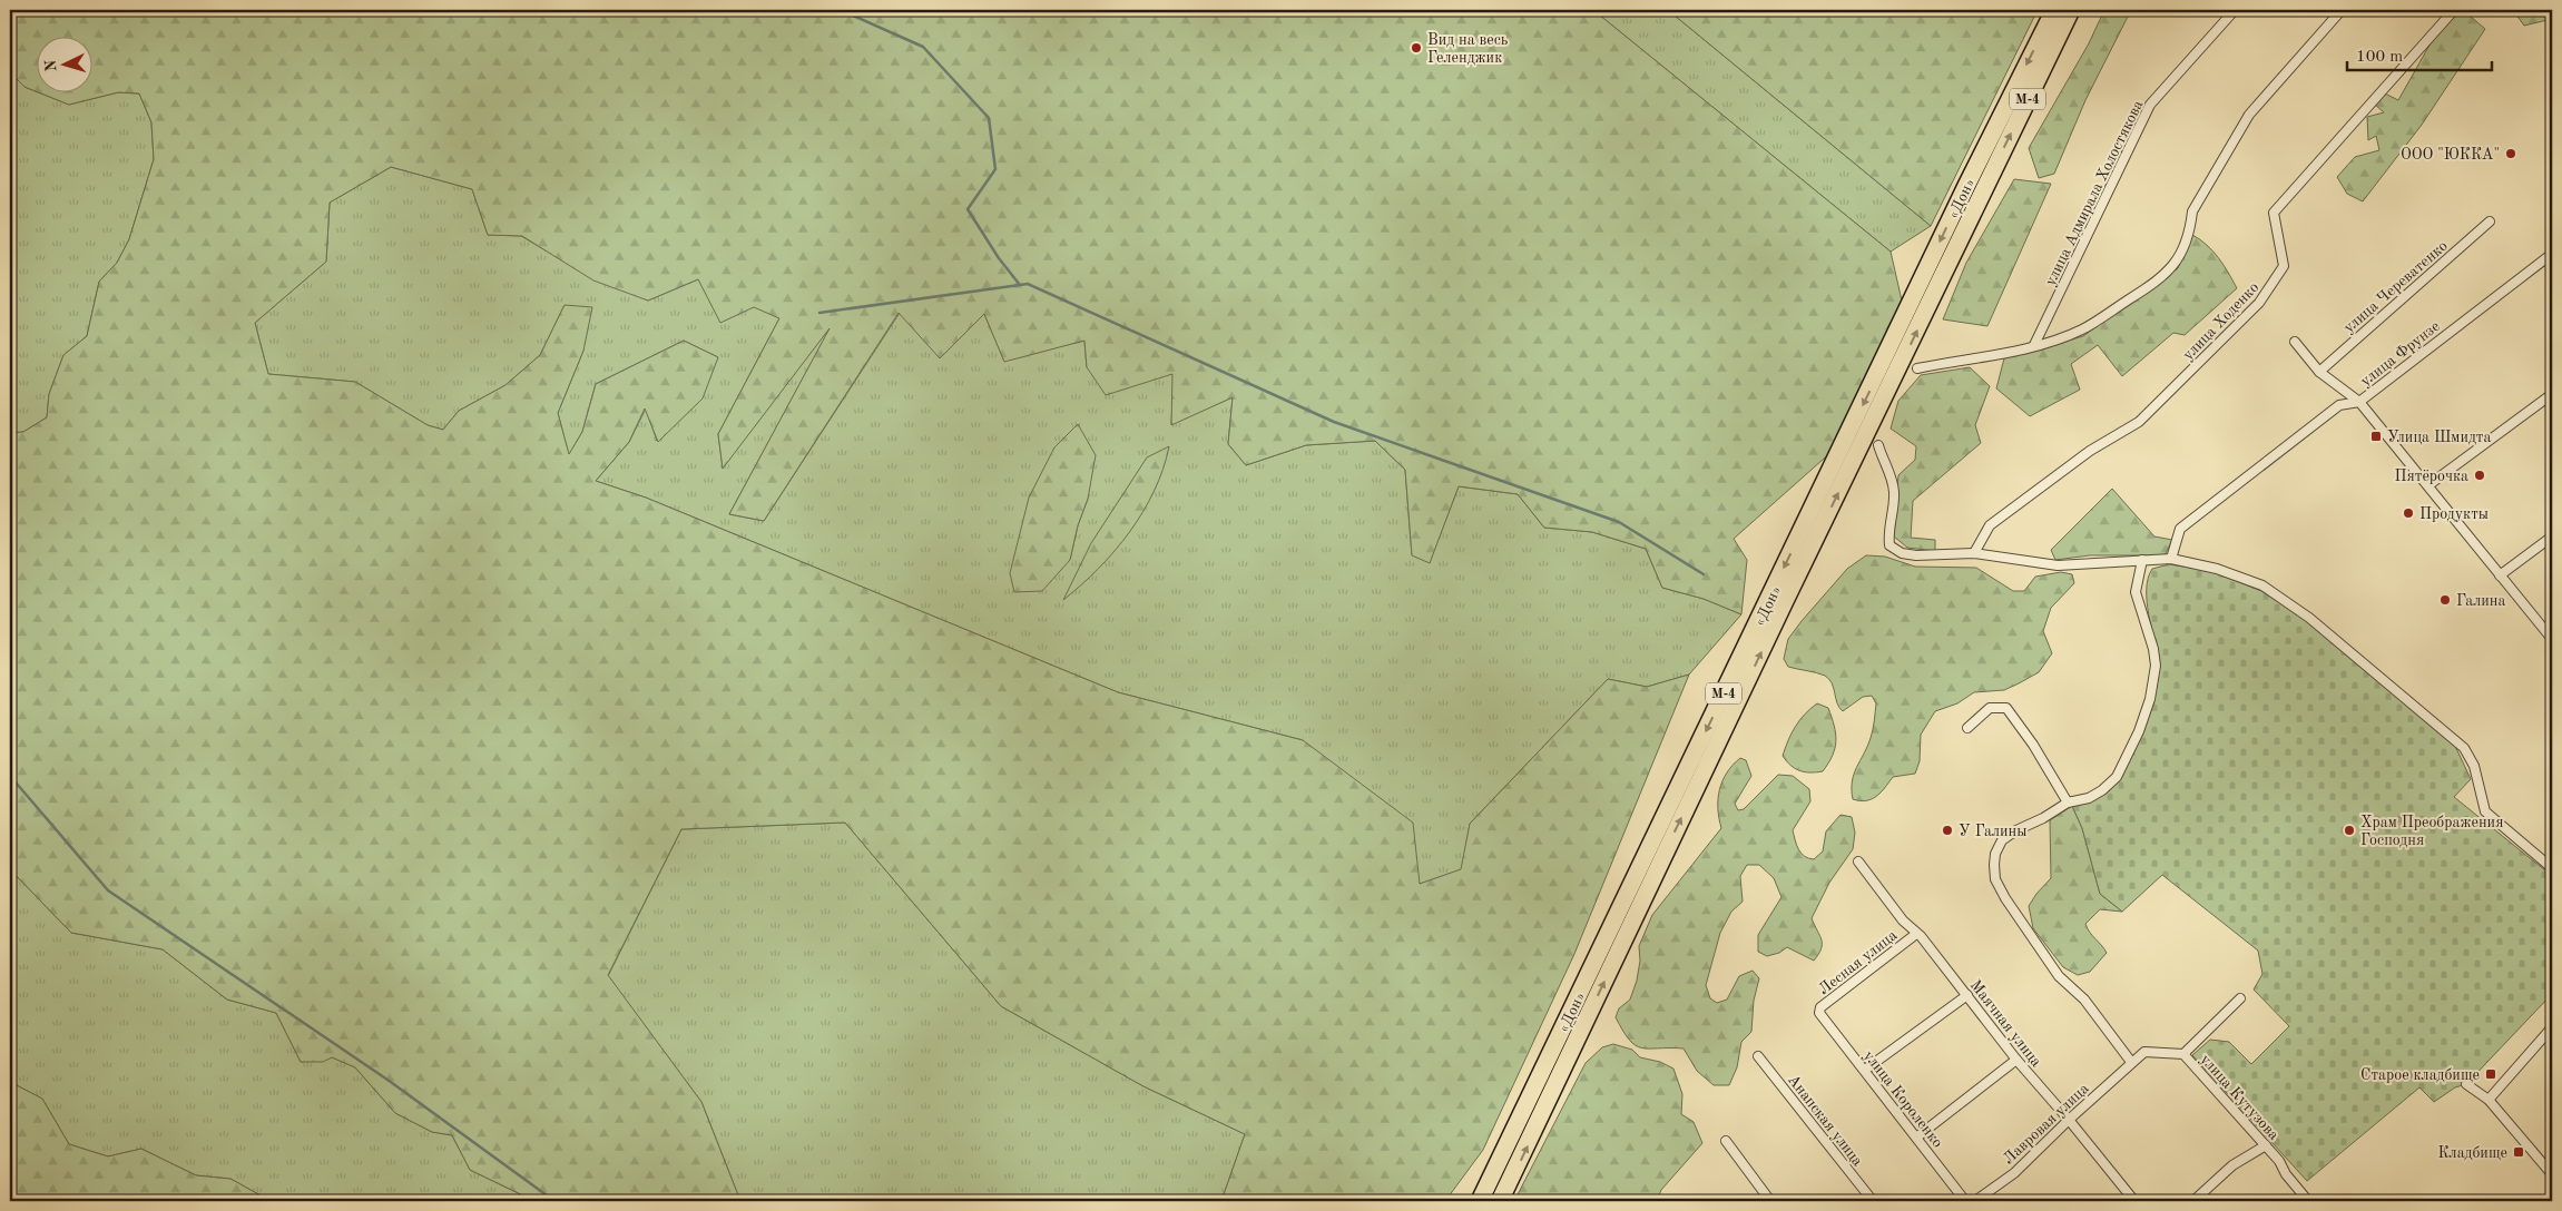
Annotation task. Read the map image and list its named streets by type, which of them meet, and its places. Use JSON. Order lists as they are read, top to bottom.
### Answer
{
  "streets": {
    "highway": ["М-4", "«Дон»"],
    "street": [
      "улица Адмирала Холостякова",
      "улица Череватенко",
      "улица Ходенко",
      "улица Фрунзе",
      "Лесная улица",
      "Маячная улица",
      "улица Кутузова",
      "улица Короленко",
      "Анапская улица",
      "Лавровая улица"
    ]
  },
  "crossings": [
    ["Лесная улица", "Маячная улица"],
    ["Лесная улица", "улица Короленко"],
    ["Маячная улица", "Лавровая улица"],
    ["улица Кутузова", "Лавровая улица"]
  ],
  "places": {
    "other": [
      "Вид на весь Геленджик",
      "ООО \"ЮККА\"",
      "Пятёрочка",
      "Продукты",
      "Галина",
      "У Галины",
      "Храм Преображения Господня"
    ],
    "transit": ["Улица Шмидта", "Старое кладбище", "Кладбище"]
  },
  "scale_bar": "100 m",
  "north": "left"
}
